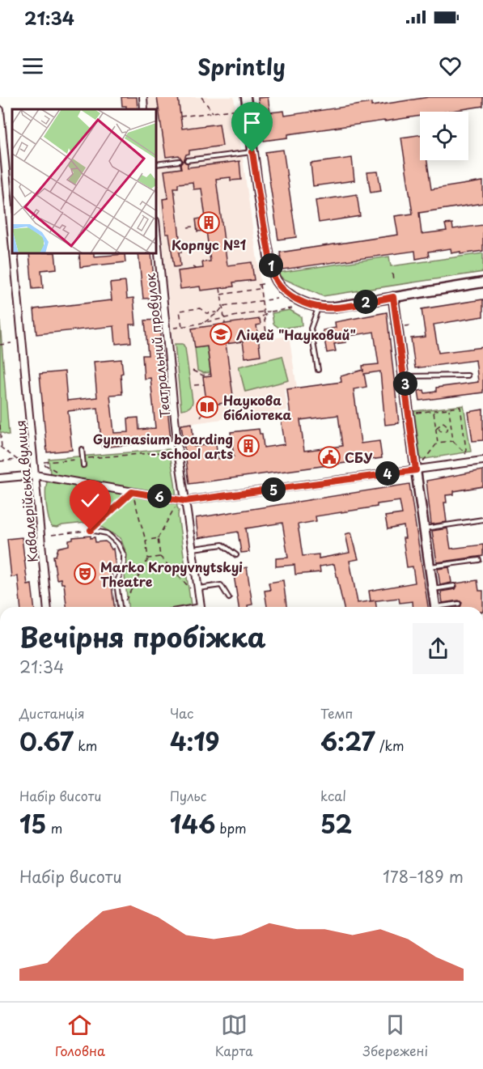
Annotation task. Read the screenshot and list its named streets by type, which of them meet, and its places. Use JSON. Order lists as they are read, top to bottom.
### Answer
{
  "streets": {
    "street": ["Театральний провулок", "Кавалерійська вулиця"]
  },
  "places": {
    "building": ["Корпус №1", "Gymnasium boarding - school arts"],
    "school or university": ["Ліцей \"Науковий\""],
    "library": ["Наукова бібліотека"],
    "public building": ["СБУ"],
    "theatre": ["Marko Kropyvnytskyi Theatre"]
  },
  "page": {
    "status": "21:34",
    "header": "Sprintly",
    "pins": [
      "1",
      "2",
      "3",
      "4",
      "5",
      "6"
    ],
    "heading": ["Вечірня пробіжка", "21:34"],
    "stats": [
      ["Дистанція", "0.67 km"],
      ["Час", "4:19"],
      ["Темп", "6:27 /km"],
      ["Набір висоти", "15 m"],
      ["Пульс", "146 bpm"],
      ["kcal", "52"]
    ],
    "chart": ["Набір висоти", "178–189 m"],
    "tabs": ["Головна", "Карта", "Збережені"]
  }
}
